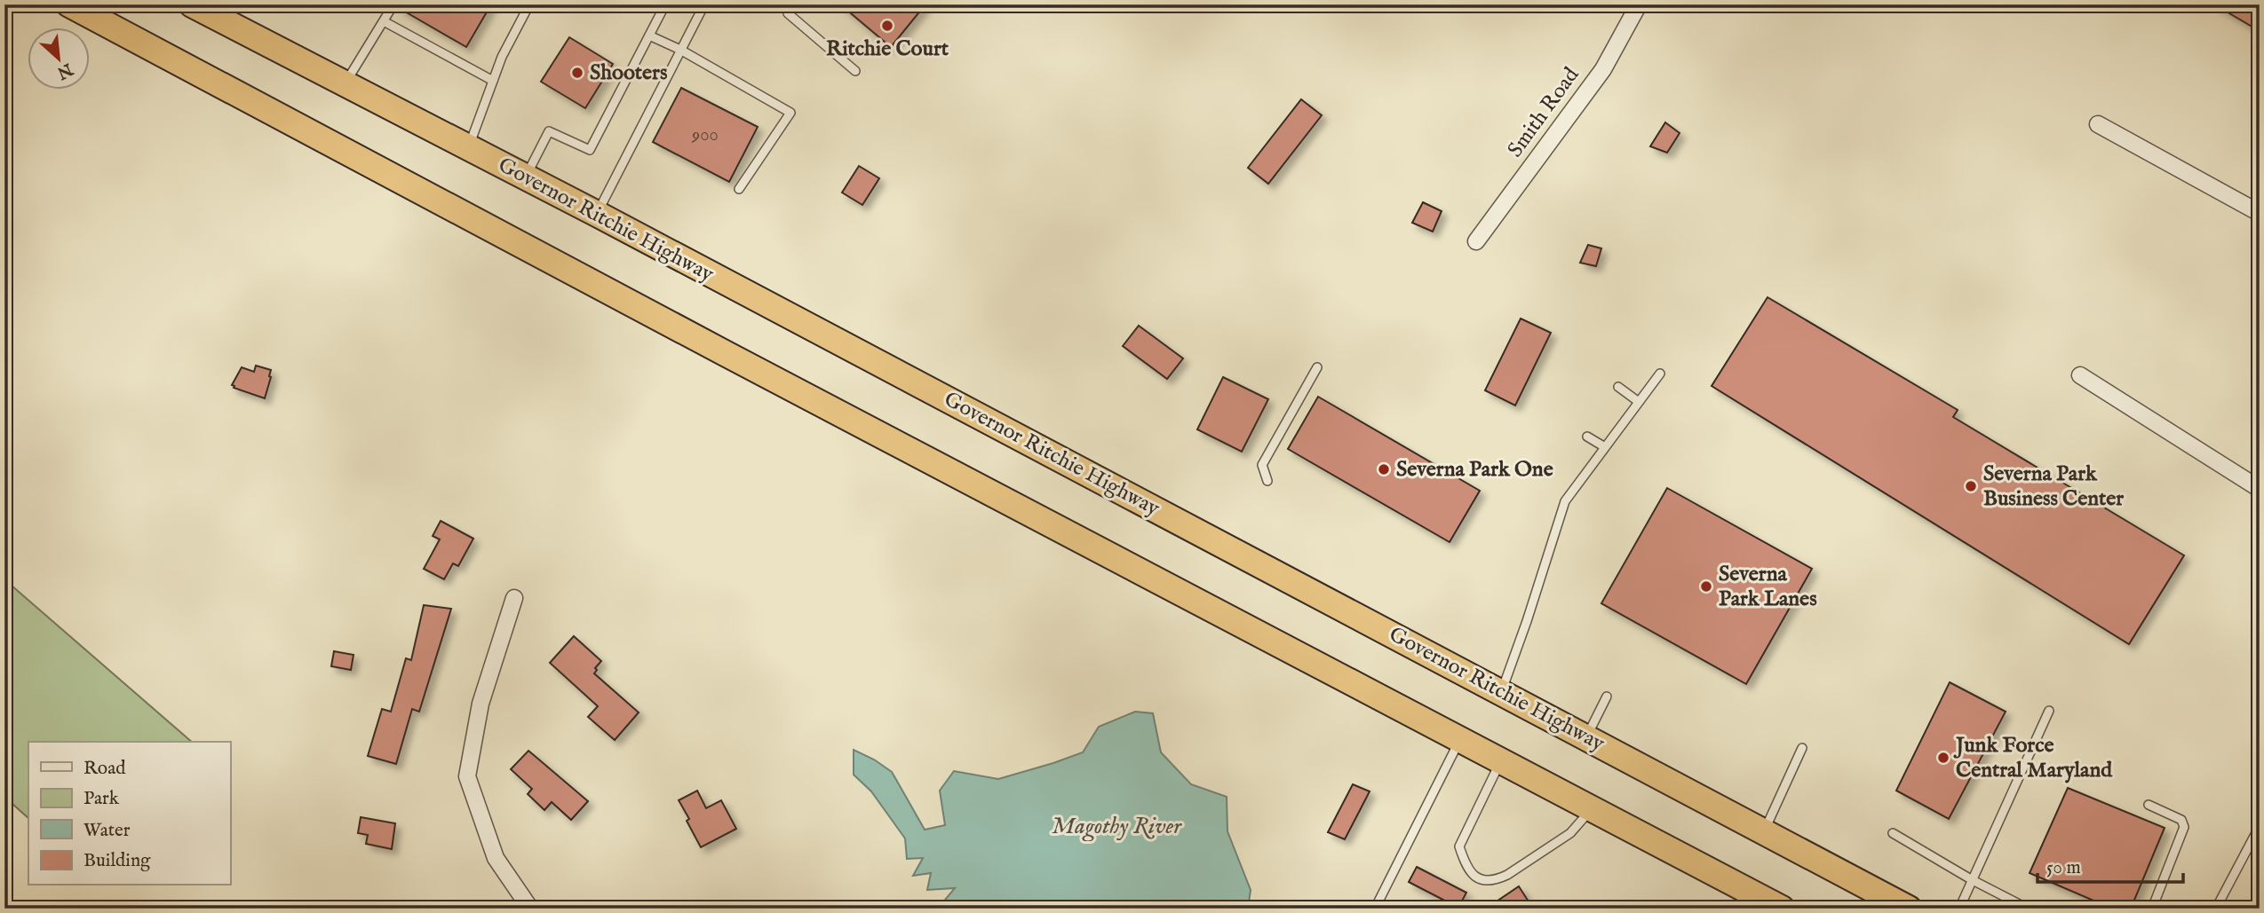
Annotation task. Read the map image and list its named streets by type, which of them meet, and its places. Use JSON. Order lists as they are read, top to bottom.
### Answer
{
  "streets": {
    "highway": ["Governor Ritchie Highway"],
    "street": ["Smith Road"]
  },
  "water": ["Magothy River"],
  "places": [
    "Ritchie Court",
    "Shooters",
    "Severna Park One",
    "Severna Park Business Center",
    "Severna Park Lanes",
    "Junk Force Central Maryland"
  ],
  "house_numbers": ["900"],
  "legend": [
    "Road",
    "Park",
    "Water",
    "Building"
  ],
  "scale_bar": "50 m",
  "north": "bottom right"
}
